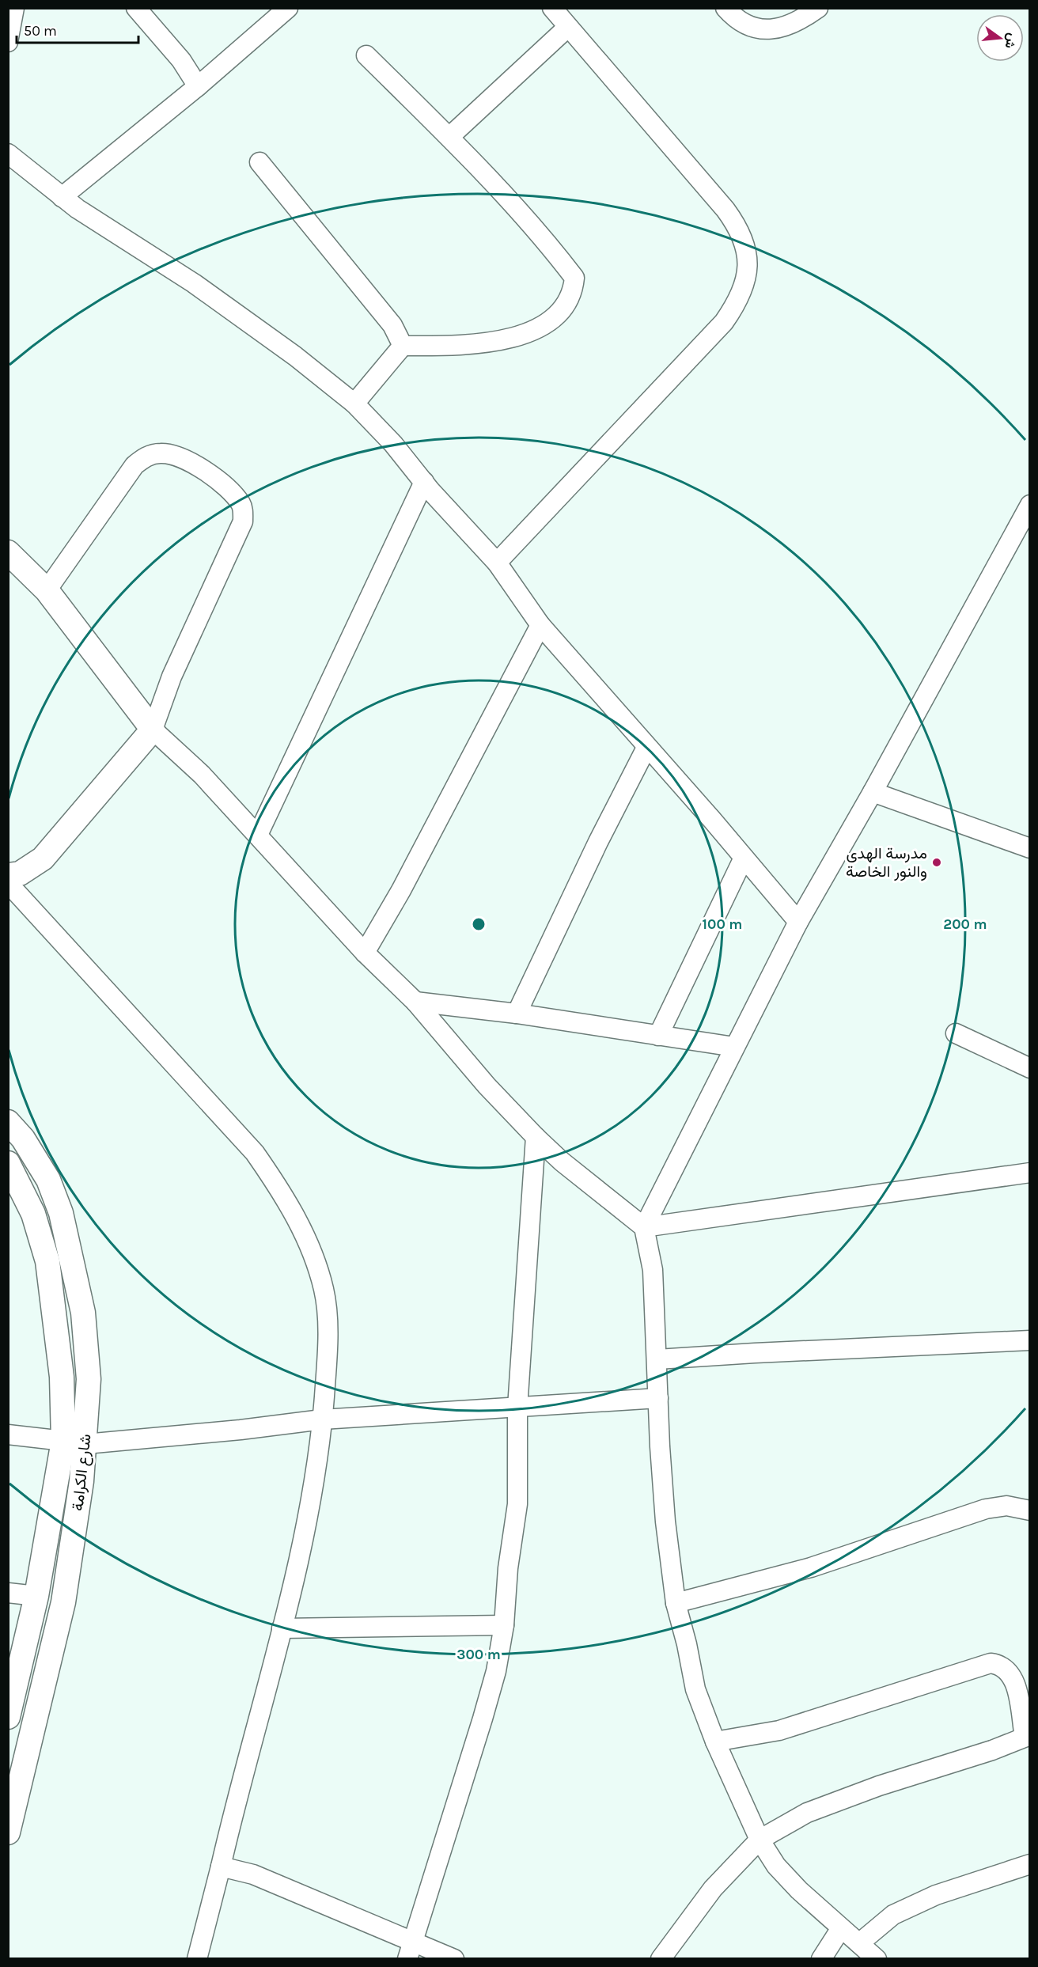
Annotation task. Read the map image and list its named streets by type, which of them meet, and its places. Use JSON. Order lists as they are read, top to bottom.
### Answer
{
  "streets": {
    "street": ["شارع الكرامة"]
  },
  "places": ["مدرسة الهدى والنور الخاصة"],
  "scale_bar": "50 m",
  "north": "right",
  "rings": ["100 m", "200 m", "300 m"]
}
